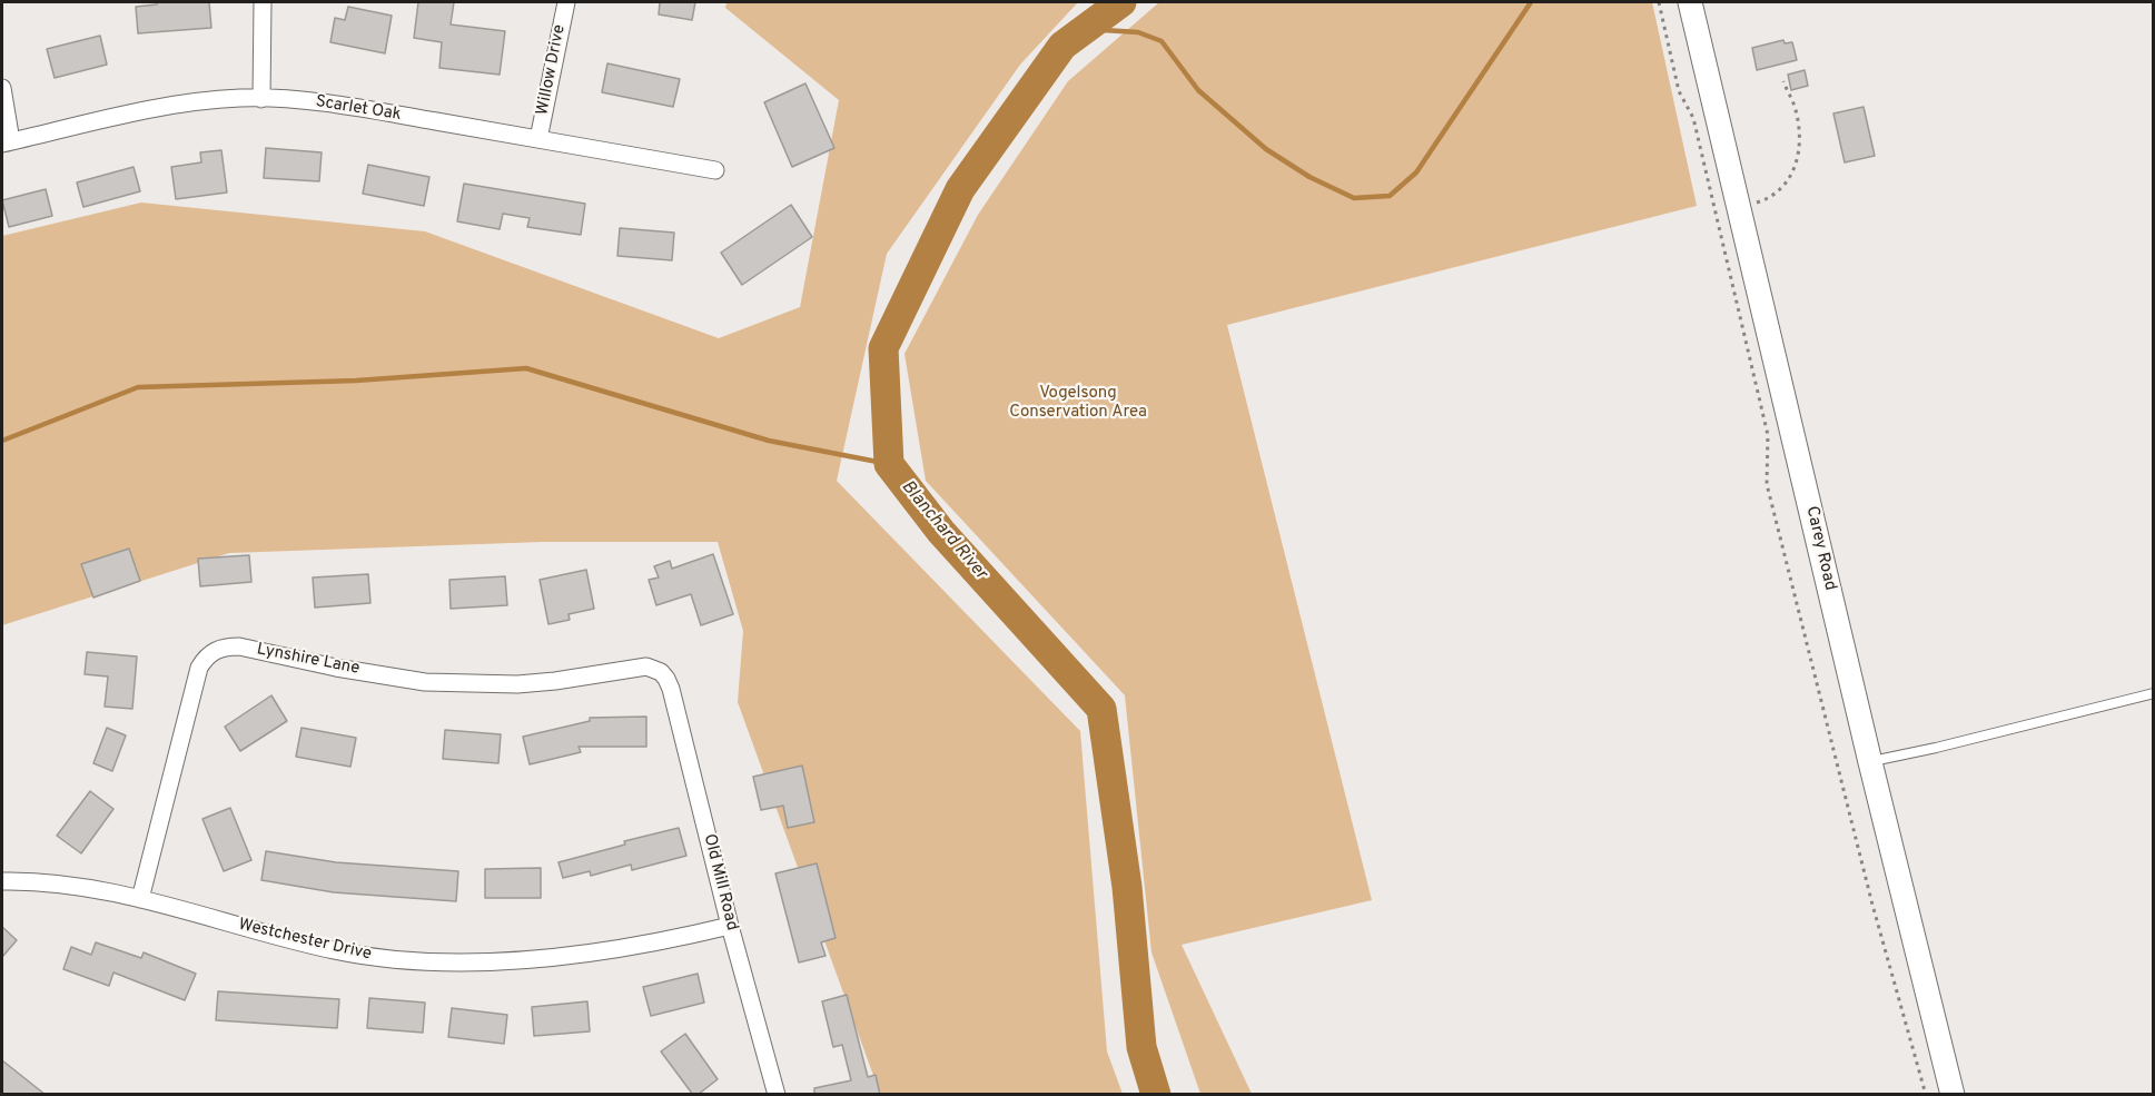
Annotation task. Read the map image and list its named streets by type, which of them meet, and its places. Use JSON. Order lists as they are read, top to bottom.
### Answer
{
  "streets": {
    "main road": ["Carey Road"],
    "street": [
      "Willow Drive",
      "Scarlet Oak",
      "Lynshire Lane",
      "Old Mill Road",
      "Westchester Drive"
    ]
  },
  "crossings": [
    ["Willow Drive", "Scarlet Oak"],
    ["Lynshire Lane", "Old Mill Road"],
    ["Lynshire Lane", "Westchester Drive"],
    ["Old Mill Road", "Westchester Drive"]
  ],
  "water": ["Blanchard River"],
  "parks": ["Vogelsong Conservation Area"]
}
